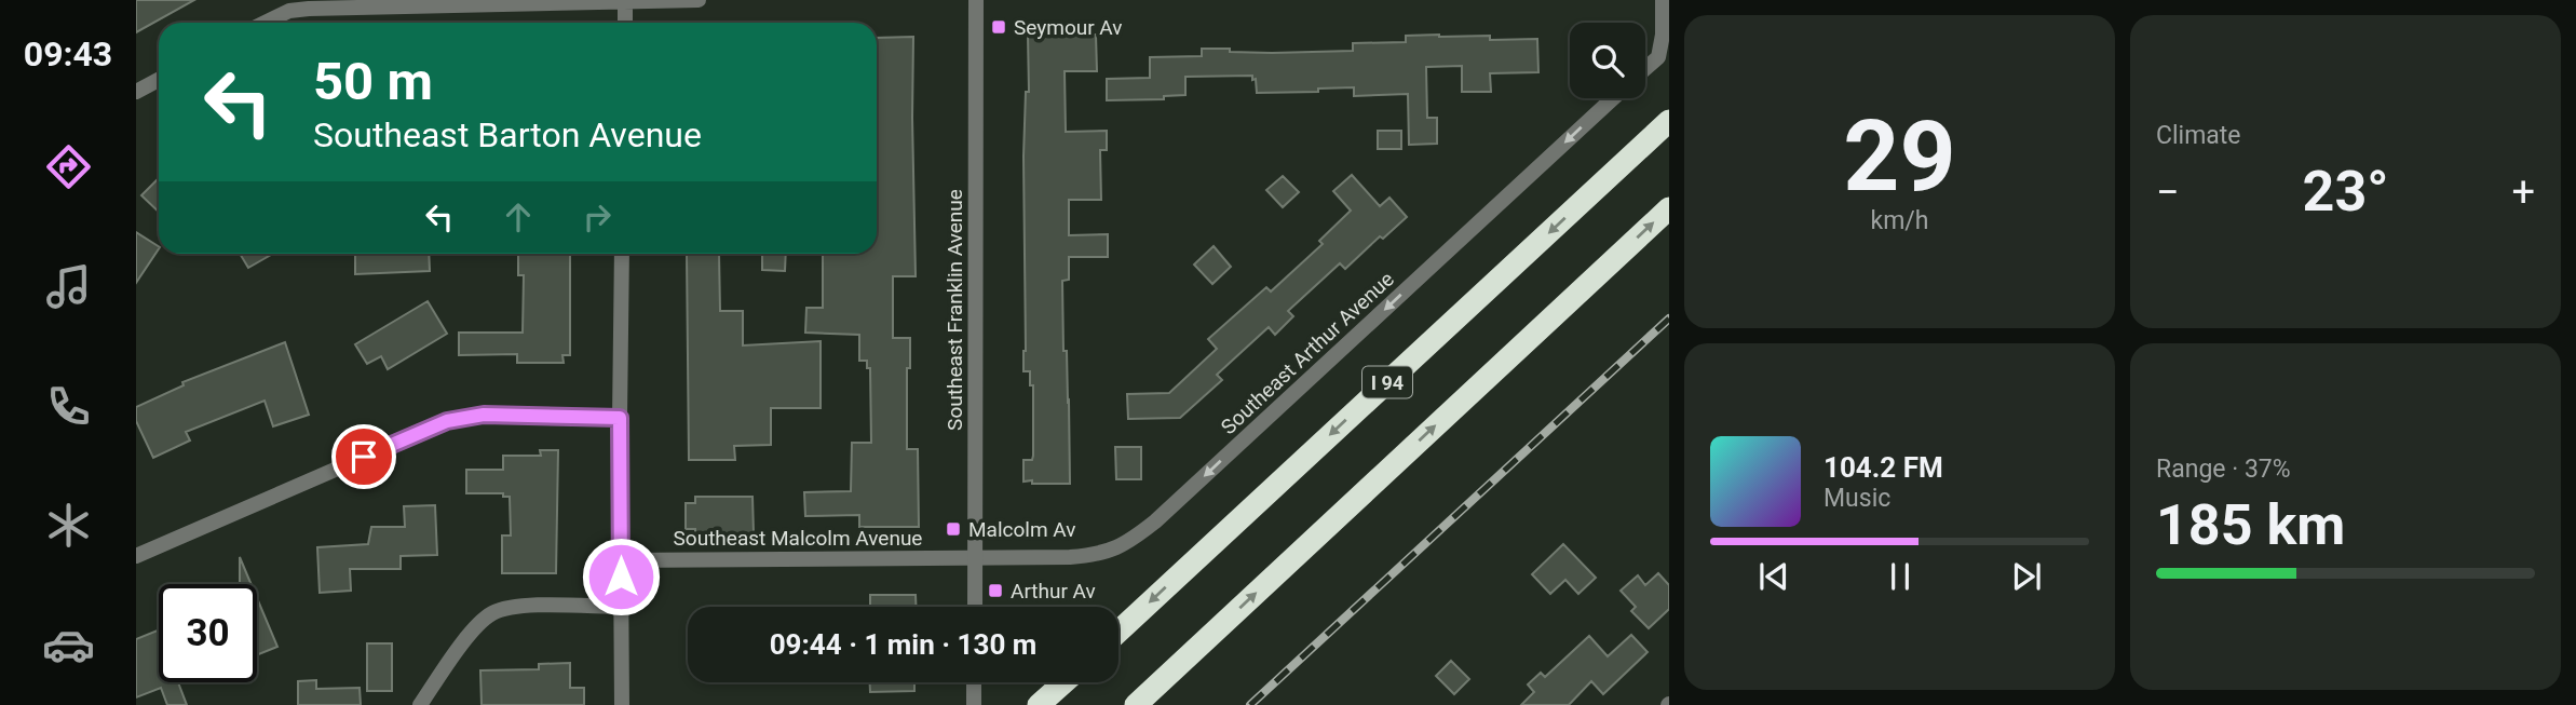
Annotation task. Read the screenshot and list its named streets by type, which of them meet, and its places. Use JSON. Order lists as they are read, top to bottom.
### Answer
{
  "streets": {
    "highway": ["I 94"],
    "street": ["Southeast Franklin Avenue", "Southeast Arthur Avenue", "Southeast Malcolm Avenue"]
  },
  "crossings": [
    ["Southeast Franklin Avenue", "Southeast Arthur Avenue"],
    ["Southeast Franklin Avenue", "Southeast Malcolm Avenue"],
    ["Southeast Arthur Avenue", "Southeast Malcolm Avenue"]
  ],
  "one_way": ["Southeast Arthur Avenue"],
  "places": {
    "transit": ["Seymour Av", "Malcolm Av", "Arthur Av"]
  },
  "page": {
    "tabs": "09:43",
    "tile": [
      ["29", "km/h"],
      "Climate",
      ["Range · 37%", "185 km"]
    ],
    "turn": ["50 m", "Southeast Barton Avenue"],
    "heat": ["−", "23°", "+"],
    "song": ["104.2 FM", "Music"],
    "limit": "30",
    "trip": "09:44 · 1 min · 130 m"
  }
}
